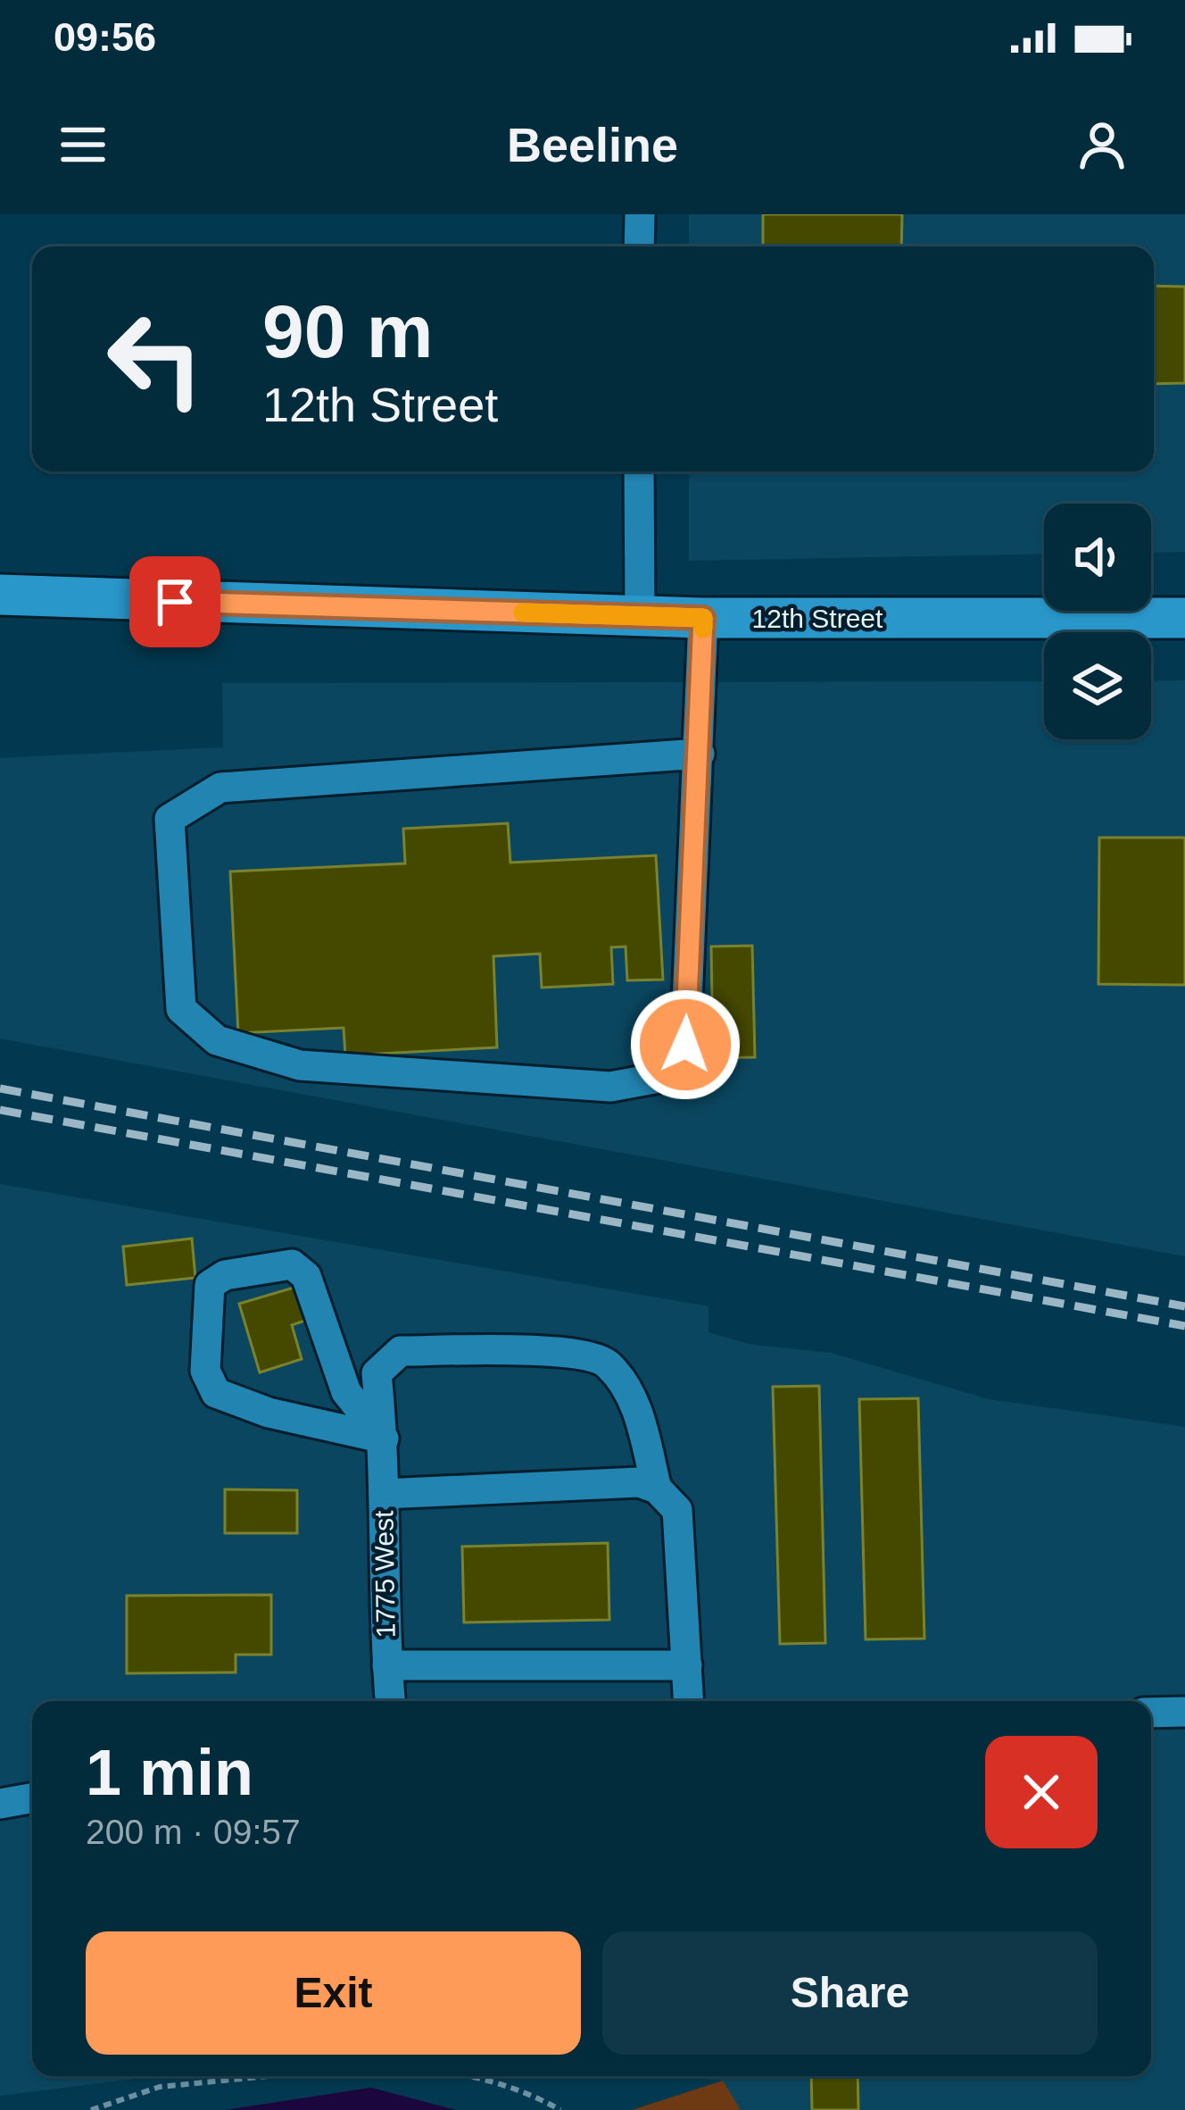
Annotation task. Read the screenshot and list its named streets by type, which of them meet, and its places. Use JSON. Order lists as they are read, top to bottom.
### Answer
{
  "streets": {
    "main road": ["12th Street"],
    "street": ["1775 West"]
  },
  "page": {
    "status": "09:56",
    "header": "Beeline",
    "turn": ["90 m", "12th Street"],
    "heading": ["1 min", "200 m · 09:57"],
    "buttons": ["Exit", "Share"]
  }
}
